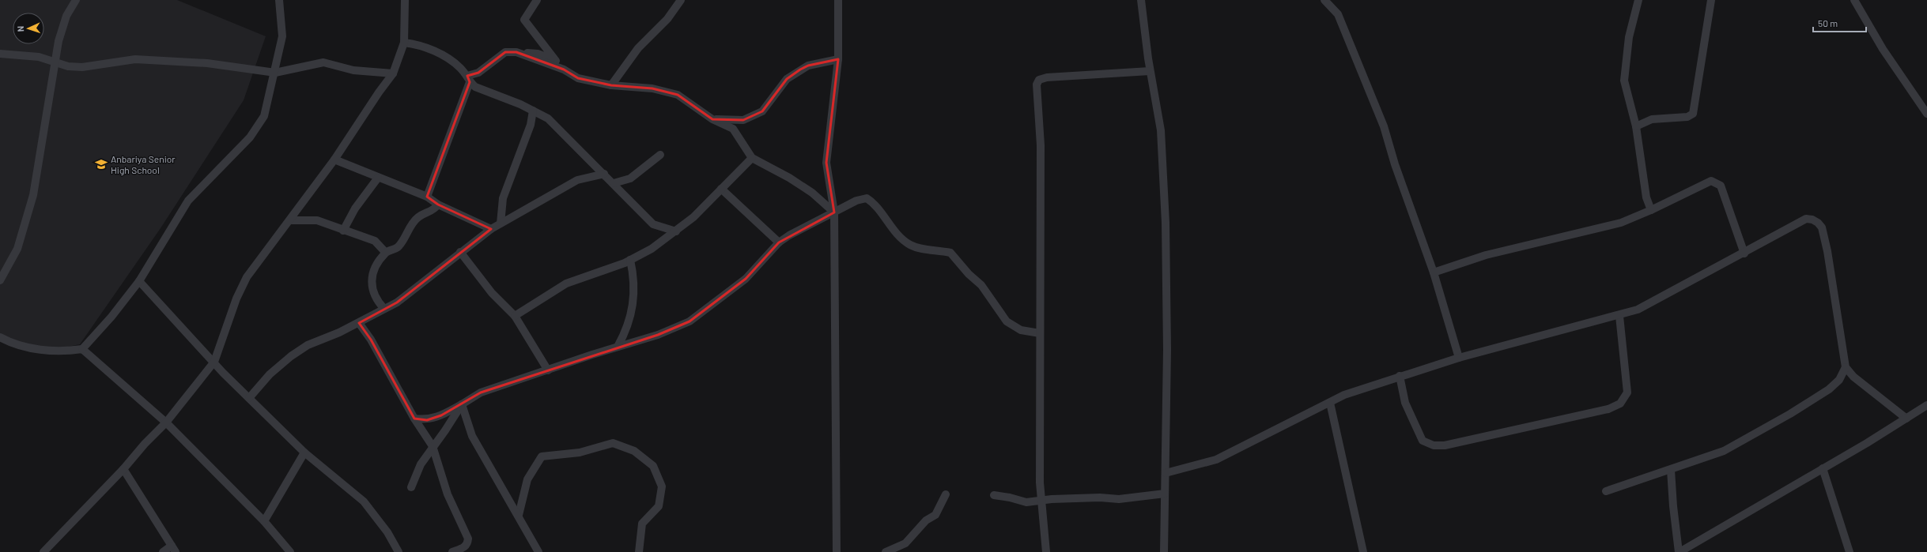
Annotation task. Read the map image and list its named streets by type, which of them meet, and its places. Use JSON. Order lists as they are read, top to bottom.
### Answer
{
  "places": {
    "school or university": ["Anbariya Senior High School"]
  },
  "scale_bar": "50 m",
  "north": "left"
}
